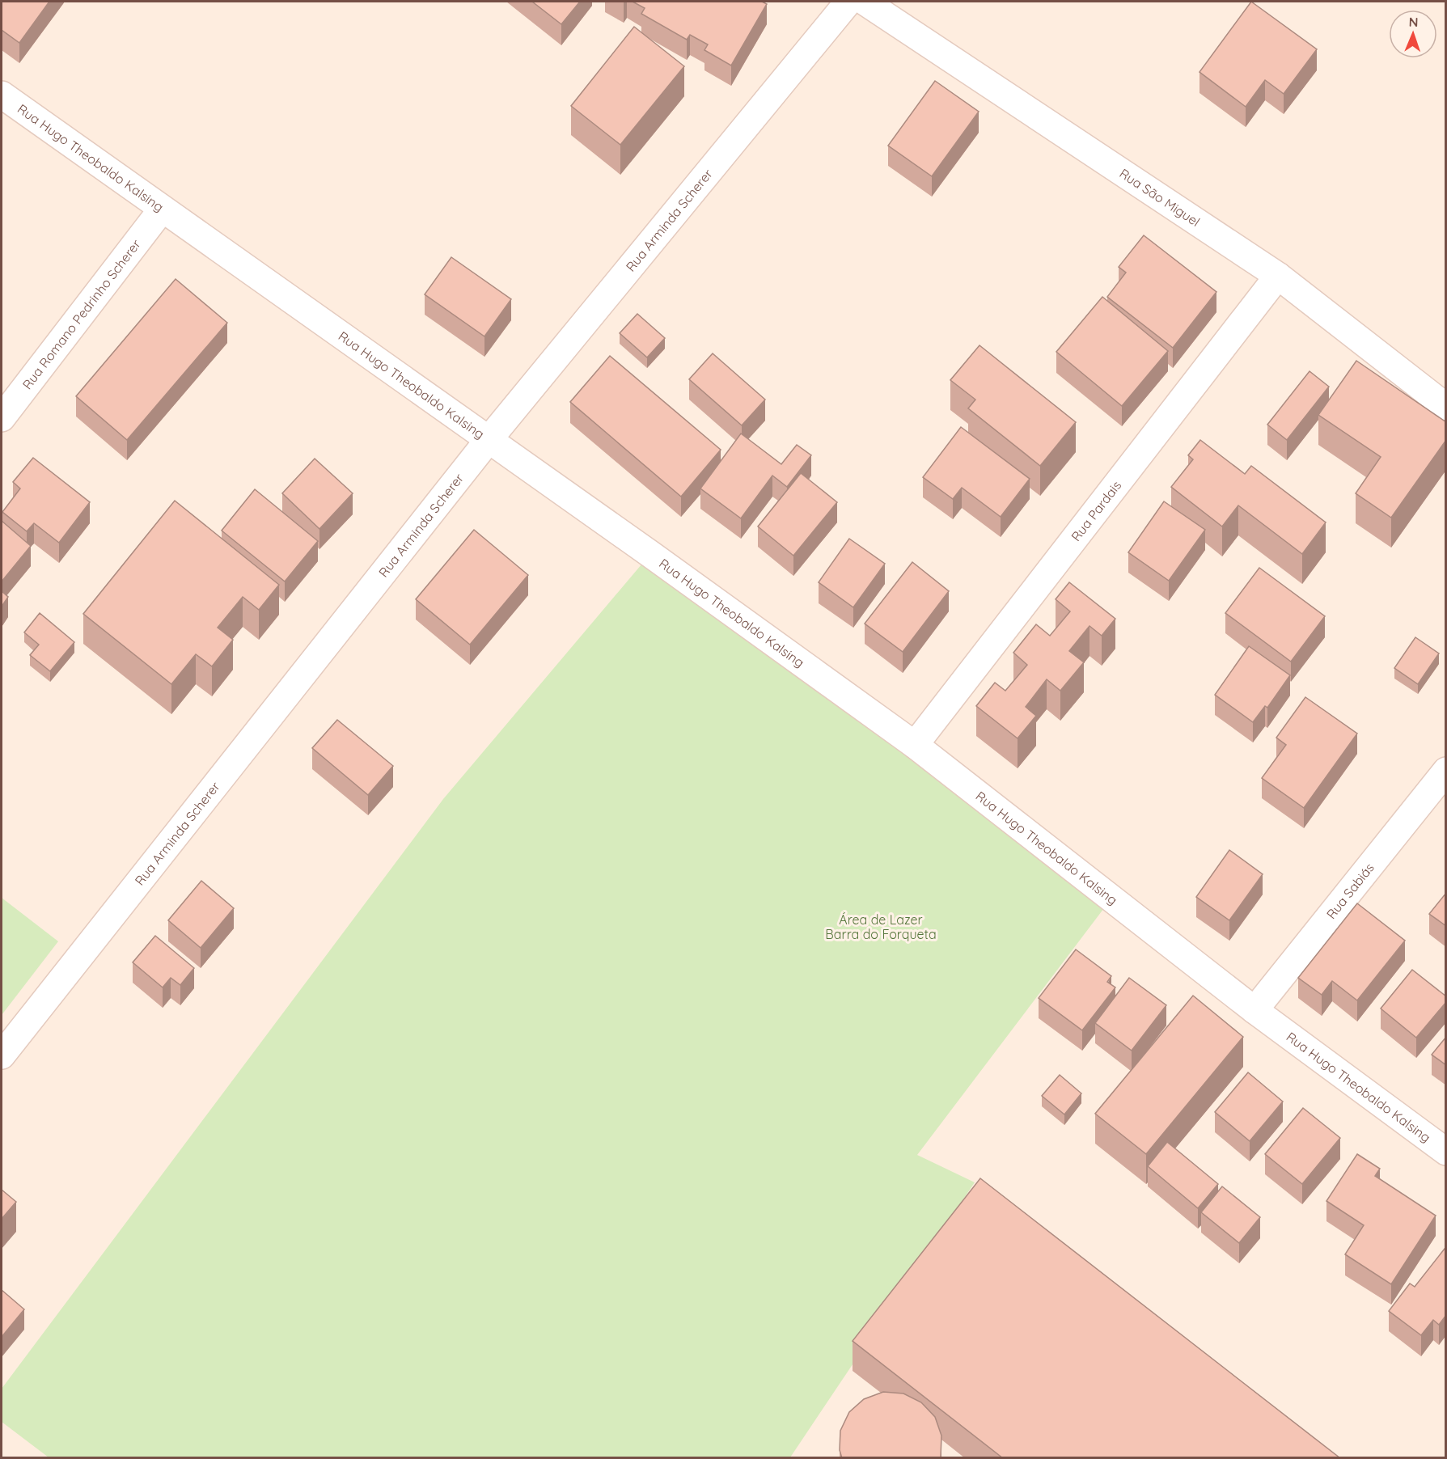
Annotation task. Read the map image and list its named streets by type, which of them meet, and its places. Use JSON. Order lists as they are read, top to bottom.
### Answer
{
  "streets": {
    "street": [
      "Rua Hugo Theobaldo Kalsing",
      "Rua São Miguel",
      "Rua Arminda Scherer",
      "Rua Romano Pedrinho Scherer",
      "Rua Pardais",
      "Rua Sabiás"
    ]
  },
  "crossings": [
    ["Rua Hugo Theobaldo Kalsing", "Rua Arminda Scherer"],
    ["Rua Hugo Theobaldo Kalsing", "Rua Romano Pedrinho Scherer"],
    ["Rua Hugo Theobaldo Kalsing", "Rua Pardais"],
    ["Rua Hugo Theobaldo Kalsing", "Rua Sabiás"],
    ["Rua São Miguel", "Rua Pardais"]
  ],
  "parks": ["Área de Lazer Barra do Forqueta"],
  "north": "top"
}
